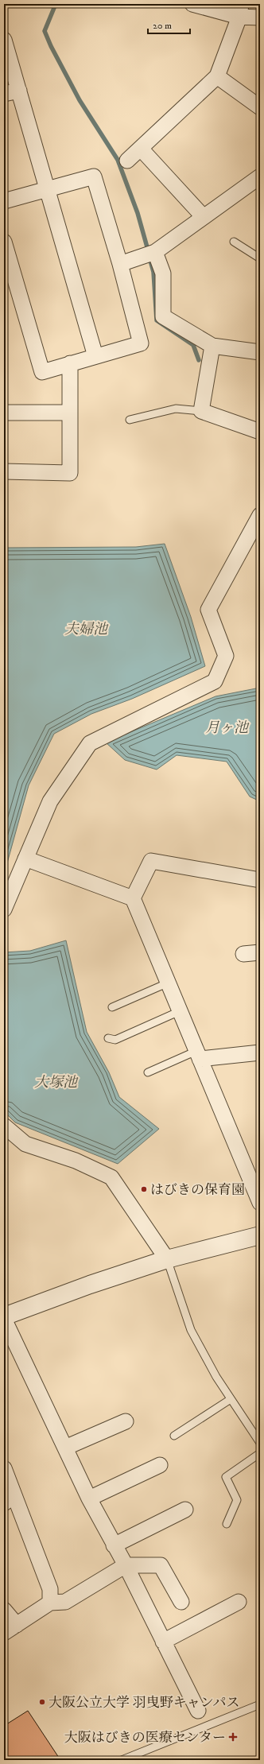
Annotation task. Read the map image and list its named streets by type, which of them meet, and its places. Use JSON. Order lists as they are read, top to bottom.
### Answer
{
  "water": ["夫婦池", "月ヶ池", "大塚池"],
  "places": {
    "other": ["はびきの保育園", "大阪公立大学 羽曳野キャンパス"],
    "health": ["大阪はびきの医療センター"]
  },
  "scale_bar": "20 m"
}
